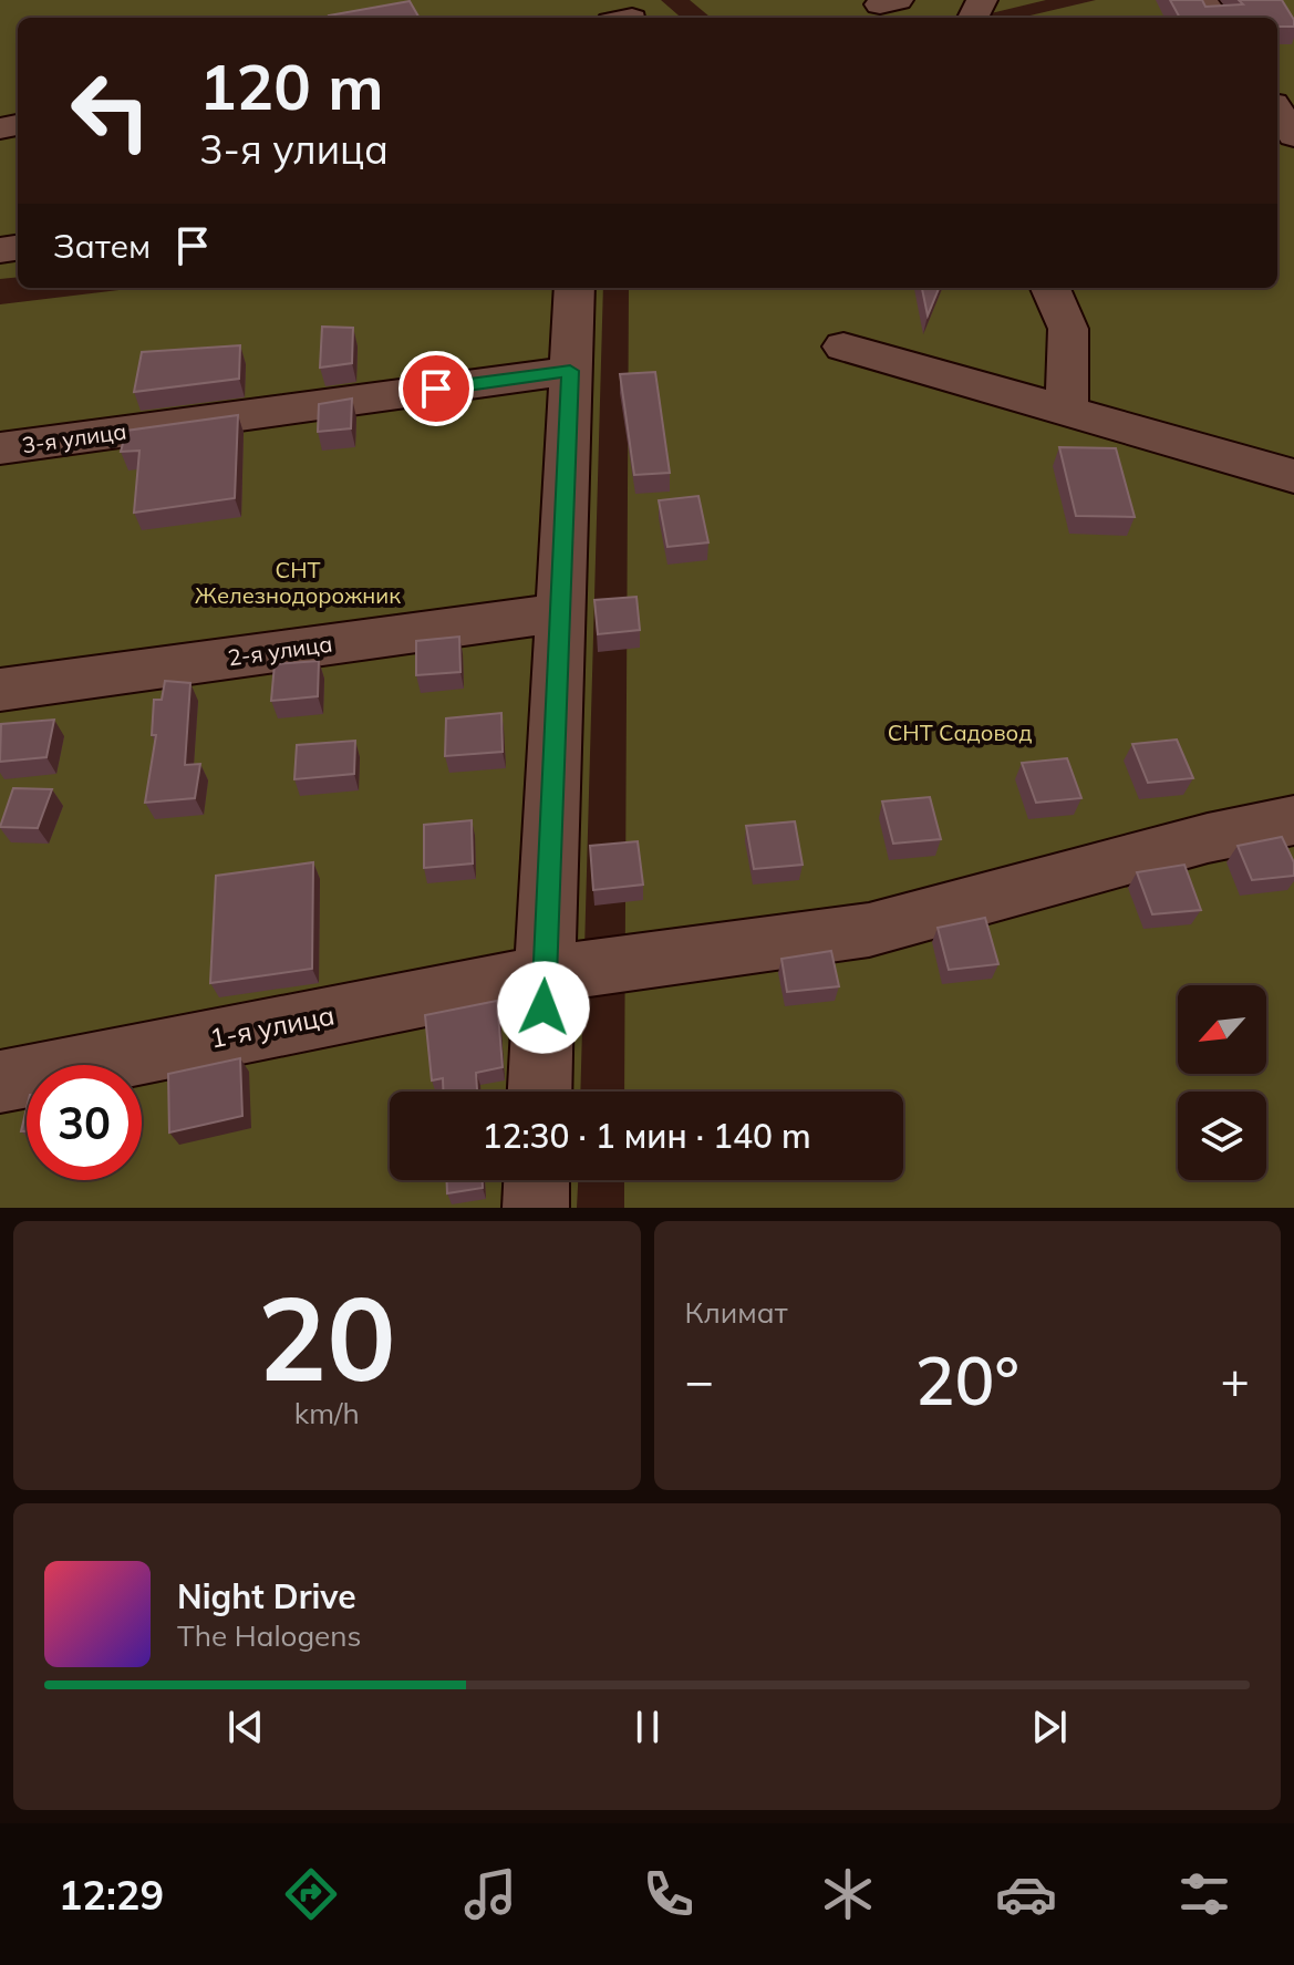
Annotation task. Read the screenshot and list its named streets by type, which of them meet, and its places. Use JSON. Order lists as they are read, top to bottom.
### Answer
{
  "streets": {
    "street": ["3-я улица", "2-я улица", "1-я улица"]
  },
  "parks": ["СНТ Железнодорожник", "СНТ Садовод"],
  "north": "bottom left",
  "page": {
    "turn": ["120 m", "3-я улица"],
    "then": "Затем",
    "limit": "30",
    "trip": "12:30 · 1 мин · 140 m",
    "tile": [
      ["20", "km/h"],
      "Климат"
    ],
    "heat": ["−", "20°", "+"],
    "song": ["Night Drive", "The Halogens"],
    "tabs": "12:29"
  }
}
